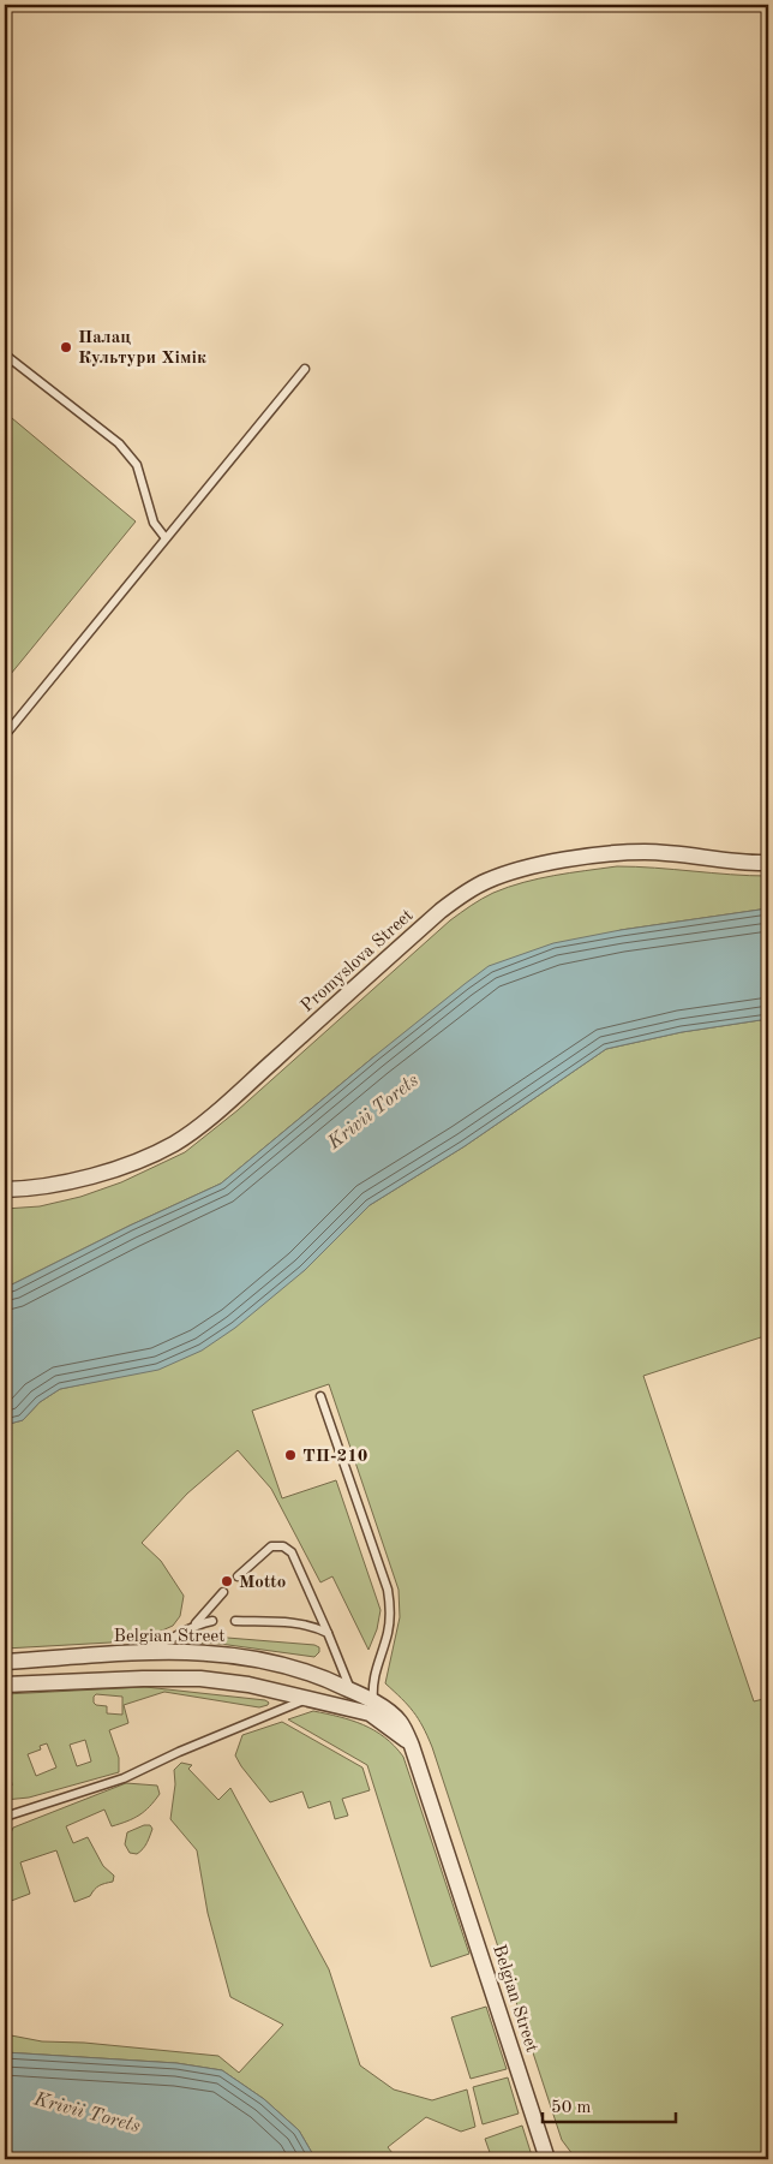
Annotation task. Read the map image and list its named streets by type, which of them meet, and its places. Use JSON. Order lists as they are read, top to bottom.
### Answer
{
  "streets": {
    "street": ["Promyslova Street", "Belgian Street"]
  },
  "water": ["Krivii Torets"],
  "places": ["Палац Культури Хімік", "ТП-210", "Motto"],
  "scale_bar": "50 m"
}
